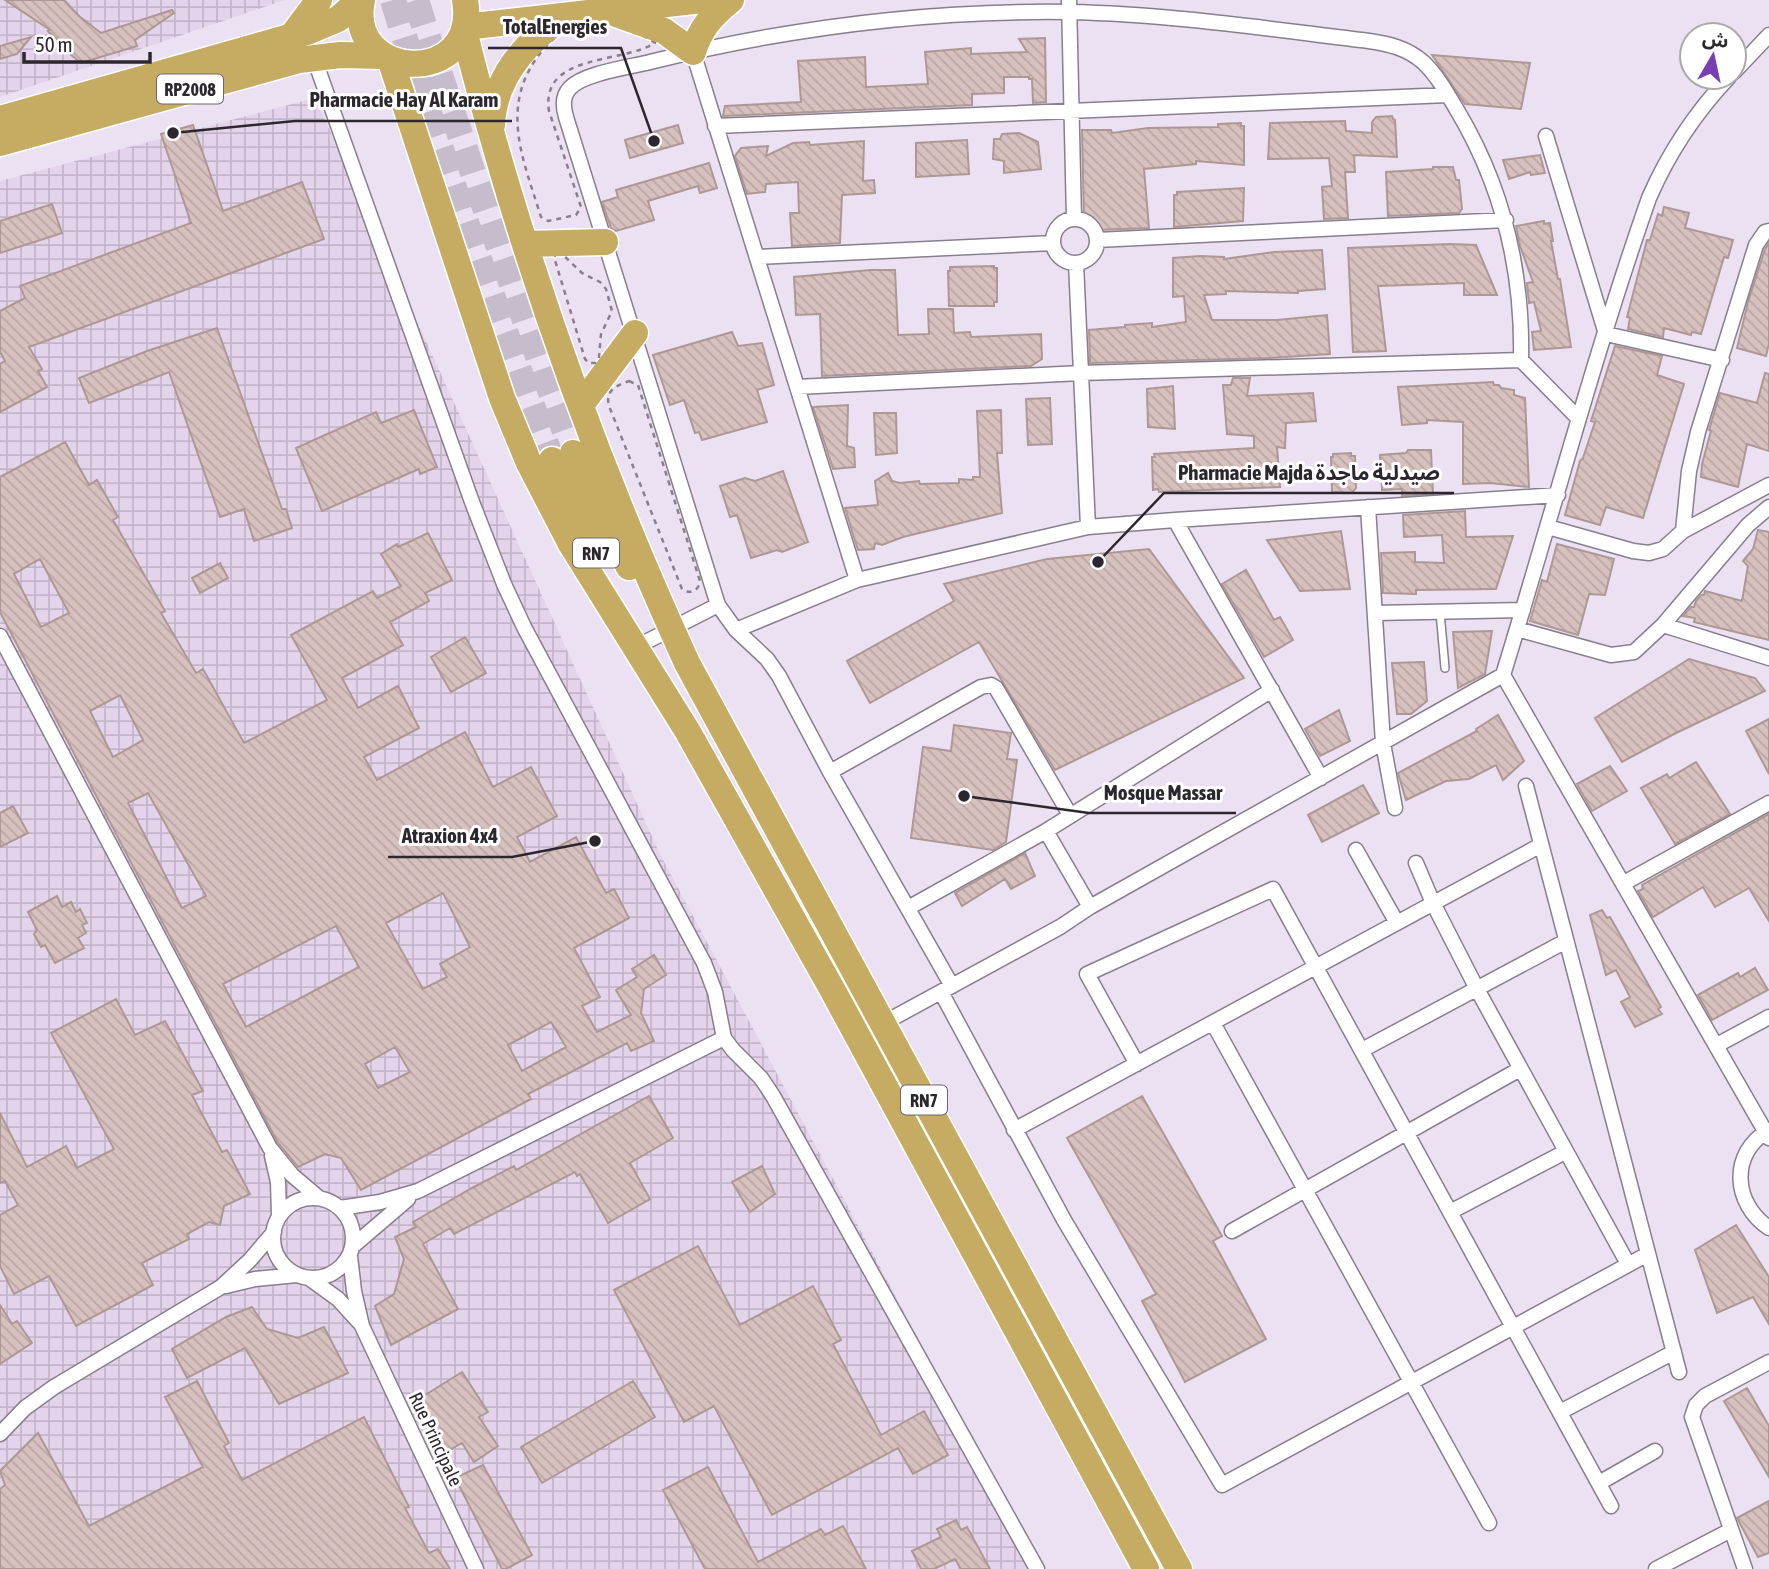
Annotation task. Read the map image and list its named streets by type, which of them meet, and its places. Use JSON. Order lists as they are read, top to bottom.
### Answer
{
  "streets": {
    "highway": ["RP2008", "RN7"],
    "street": ["Rue Principale"]
  },
  "places": [
    "Pharmacie Hay Al Karam",
    "TotalEnergies",
    "Pharmacie Majda صيدلية ماجدة",
    "Mosque Massar",
    "Atraxion 4x4"
  ],
  "scale_bar": "50 m",
  "north": "top"
}
